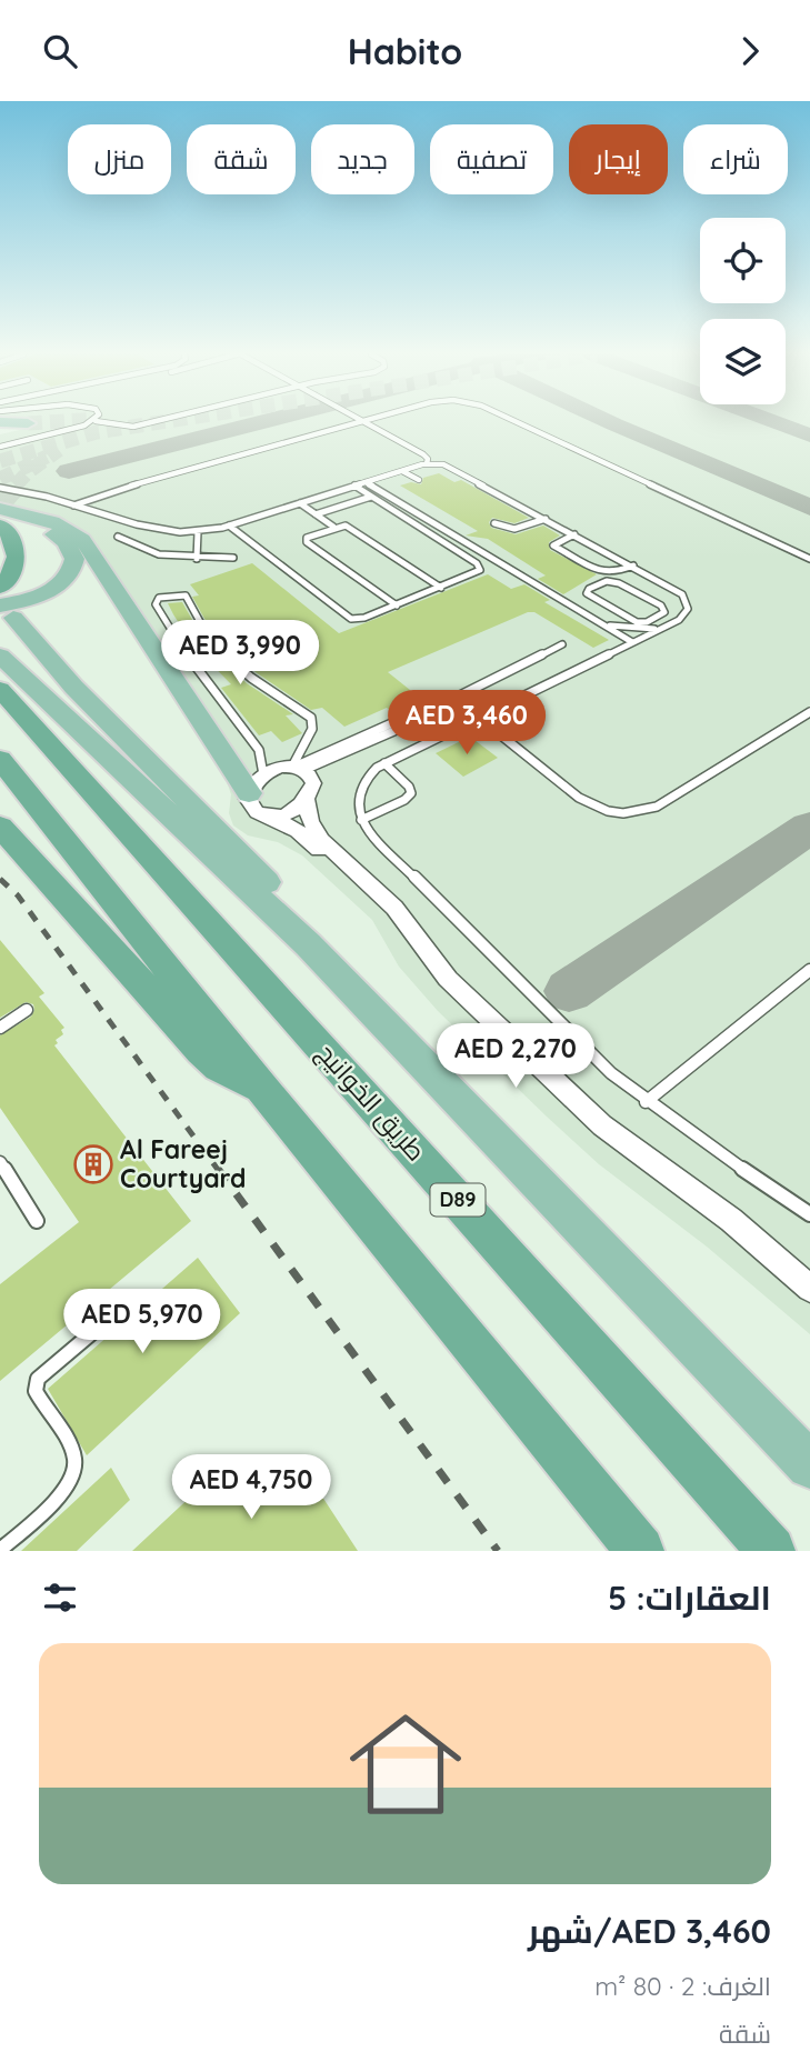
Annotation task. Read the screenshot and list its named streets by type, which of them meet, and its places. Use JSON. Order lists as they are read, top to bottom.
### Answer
{
  "streets": {
    "highway": ["طريق الخوانيج", "D89"]
  },
  "places": {
    "building": ["Al Fareej Courtyard"]
  },
  "page": {
    "header": "Habito",
    "chip": [
      "شراء",
      "إيجار",
      "تصفية",
      "جديد",
      "شقة",
      "منزل"
    ],
    "price": [
      "AED 3,990",
      "AED 3,460",
      "AED 2,270",
      "AED 5,970",
      "AED 4,750"
    ],
    "heading": "العقارات: 5",
    "list": [
      {
        "name": "AED 3,460/شهر",
        "note": "الغرف: 2 · 80 m² · شقة"
      }
    ]
  }
}
